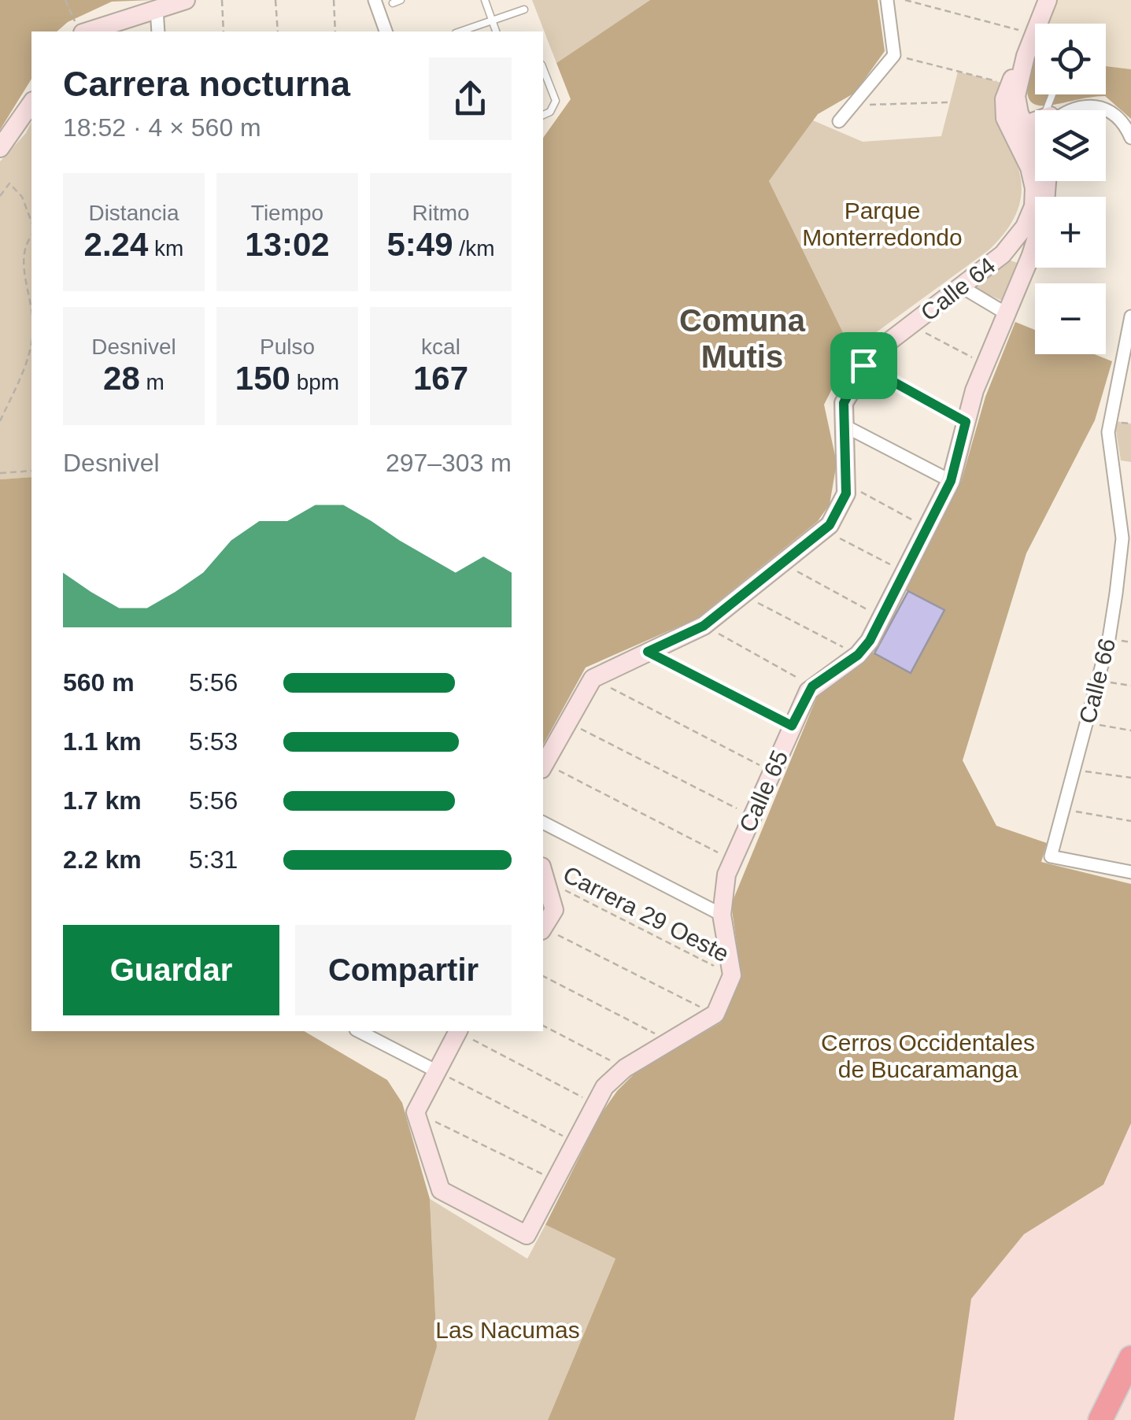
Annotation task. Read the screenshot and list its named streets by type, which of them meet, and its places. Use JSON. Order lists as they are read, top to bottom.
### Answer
{
  "streets": {
    "street": ["Calle 64", "Calle 66", "Calle 65"],
    "path": ["Carrera 29 Oeste"]
  },
  "crossings": [
    ["Calle 64", "Calle 65"],
    ["Calle 65", "Carrera 29 Oeste"]
  ],
  "districts": ["Comuna Mutis"],
  "parks": ["Parque Monterredondo", "Cerros Occidentales de Bucaramanga", "Las Nacumas"],
  "page": {
    "map_buttons": ["+", "−"],
    "heading": ["Carrera nocturna", "18:52 · 4 × 560 m"],
    "stats": [
      ["Distancia", "2.24 km"],
      ["Tiempo", "13:02"],
      ["Ritmo", "5:49 /km"],
      ["Desnivel", "28 m"],
      ["Pulso", "150 bpm"],
      ["kcal", "167"]
    ],
    "chart": ["Desnivel", "297–303 m"],
    "list": [
      {
        "name": "560 m",
        "note": "5:56"
      },
      {
        "name": "1.1 km",
        "note": "5:53"
      },
      {
        "name": "1.7 km",
        "note": "5:56"
      },
      {
        "name": "2.2 km",
        "note": "5:31"
      }
    ],
    "buttons": ["Guardar", "Compartir"]
  }
}
